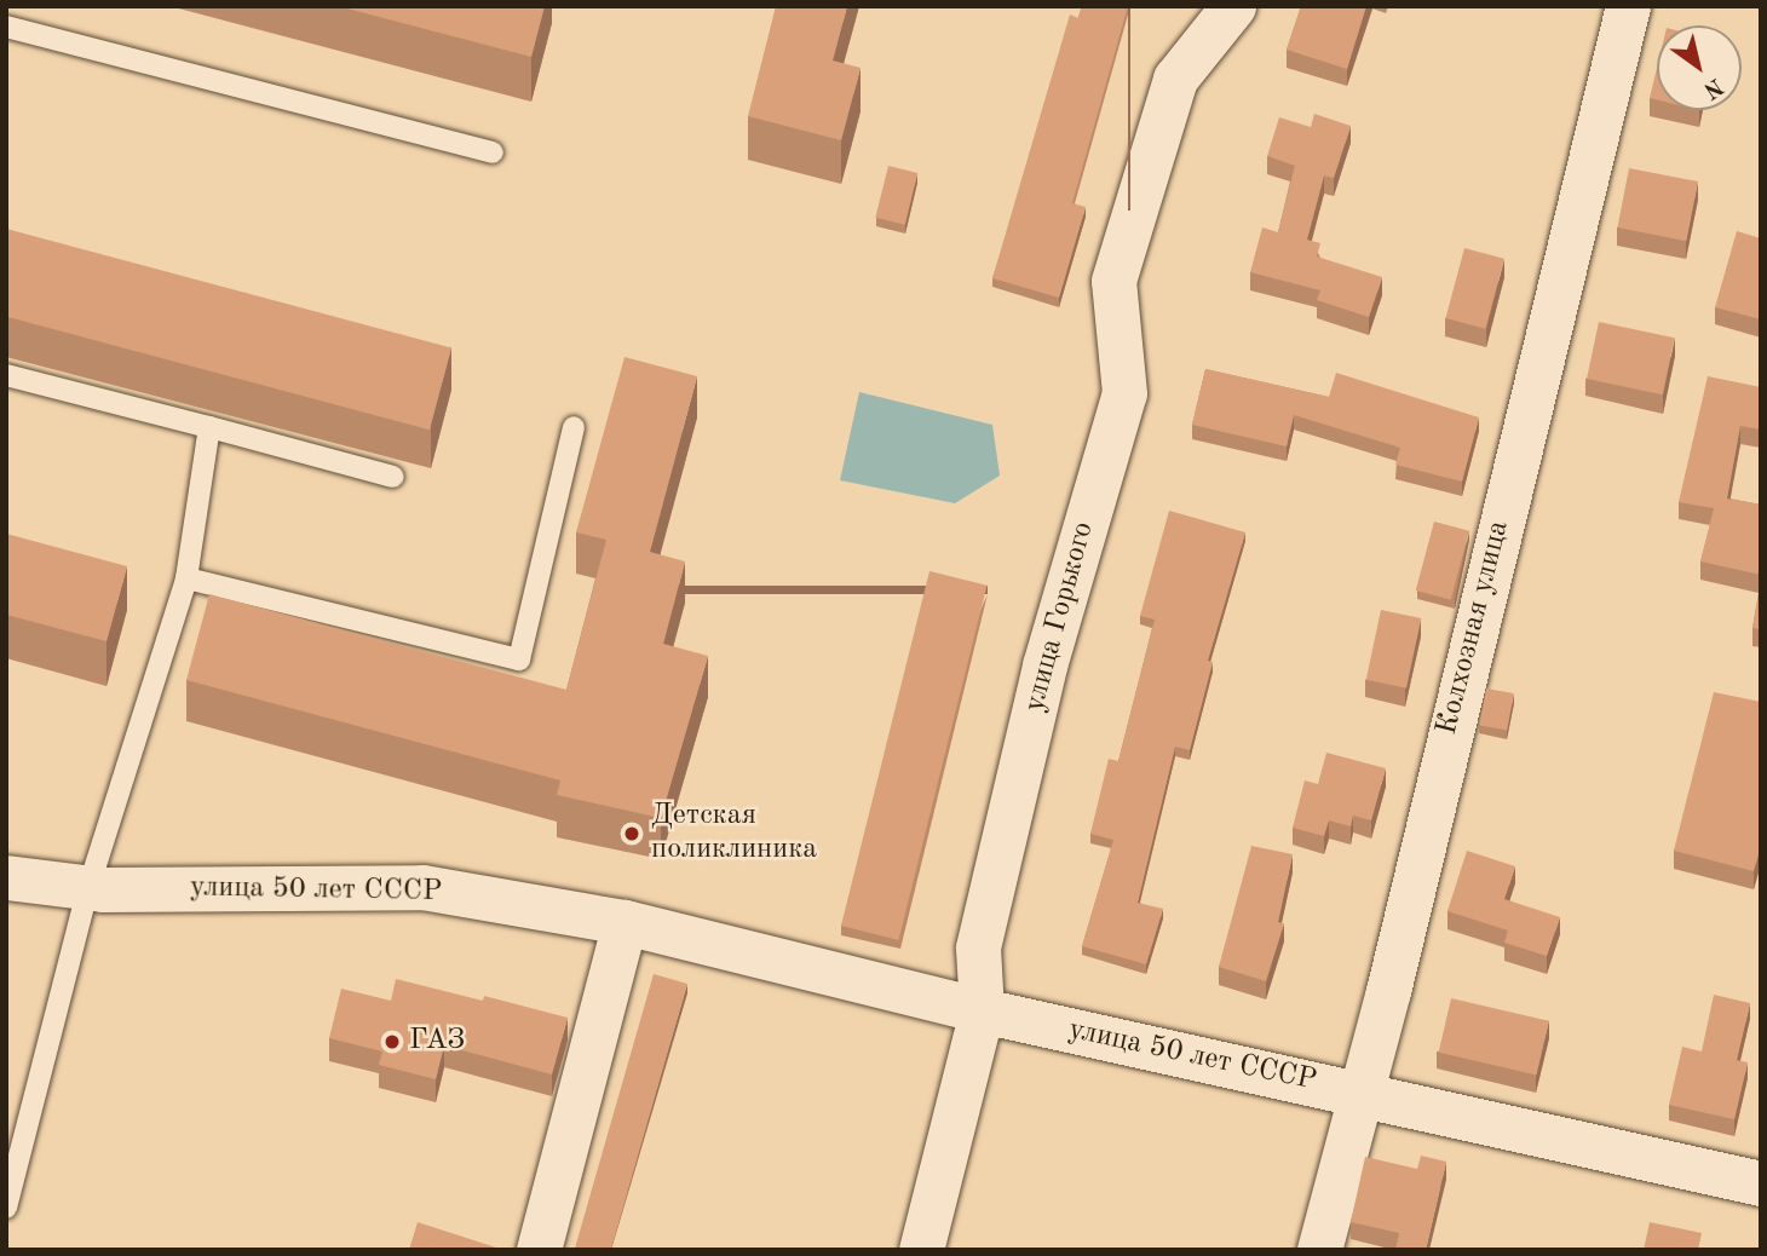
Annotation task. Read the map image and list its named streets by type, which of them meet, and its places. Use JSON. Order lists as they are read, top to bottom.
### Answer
{
  "streets": {
    "street": ["улица Горького", "Колхозная улица", "улица 50 лет СССР"]
  },
  "crossings": [
    ["улица Горького", "улица 50 лет СССР"],
    ["Колхозная улица", "улица 50 лет СССР"]
  ],
  "places": ["Детская поликлиника", "ГАЗ"],
  "north": "bottom right"
}
